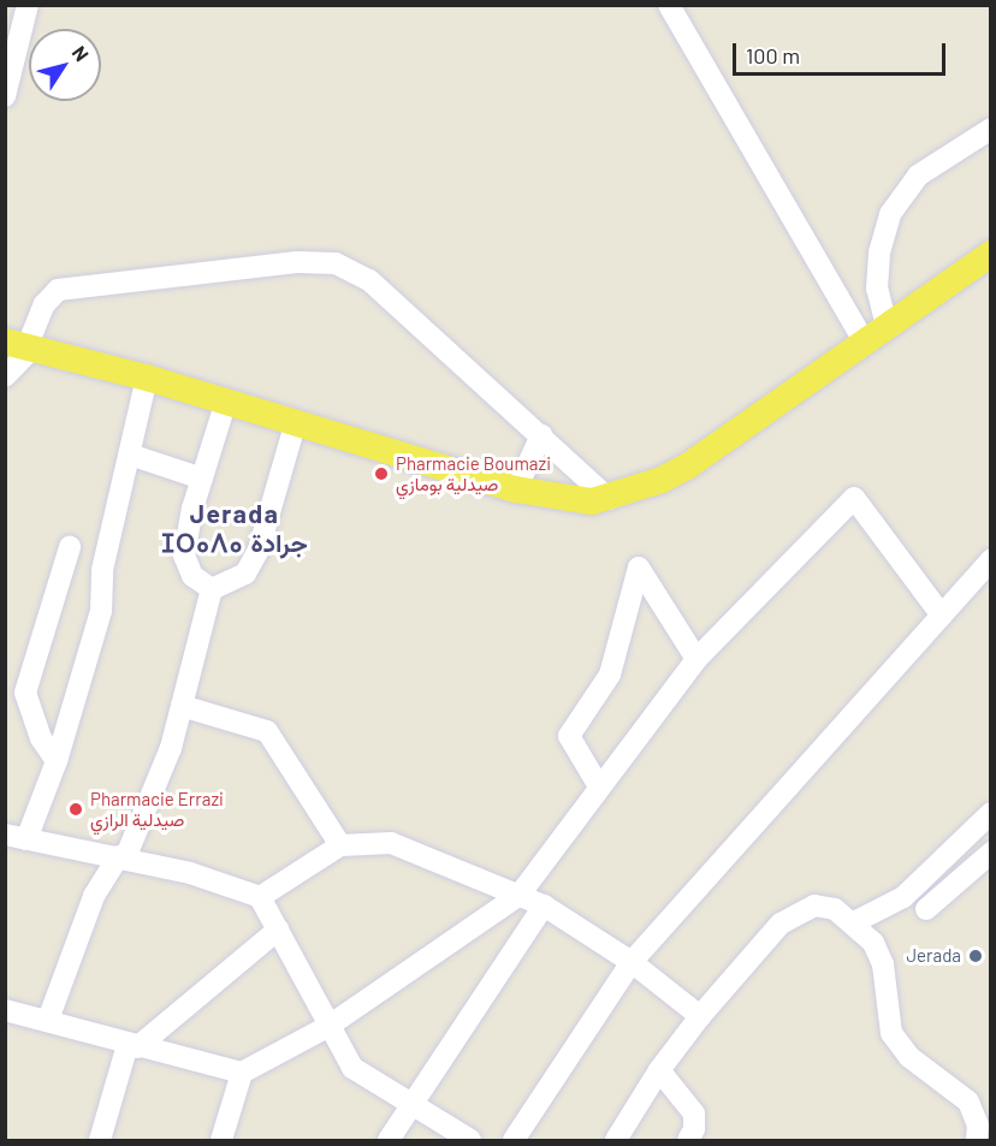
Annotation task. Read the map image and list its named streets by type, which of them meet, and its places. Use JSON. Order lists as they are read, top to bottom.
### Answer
{
  "districts": ["Jerada ⵊⵔⴰⴷⴰ جرادة"],
  "places": ["Pharmacie Boumazi صيدلية بومازي", "Pharmacie Errazi صيدلية الرازي", "Jerada"],
  "scale_bar": "100 m",
  "north": "top right"
}
